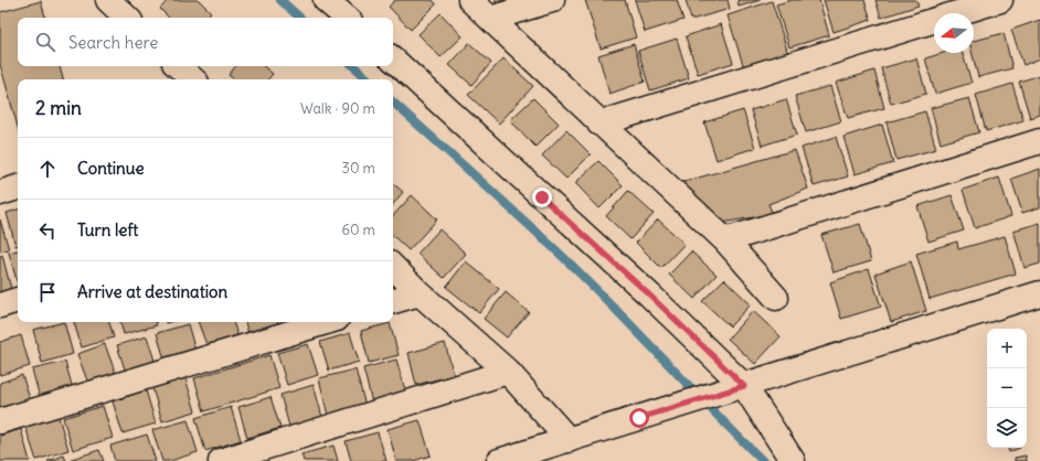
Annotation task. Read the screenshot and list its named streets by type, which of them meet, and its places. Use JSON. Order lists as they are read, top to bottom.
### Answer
{
  "north": "left",
  "page": {
    "search": "Search here",
    "heading": ["2 min", "Walk · 90 m"],
    "list": [
      ["Continue", "30 m"],
      ["Turn left", "60 m"],
      "Arrive at destination"
    ],
    "map_buttons": ["+", "−"]
  }
}
